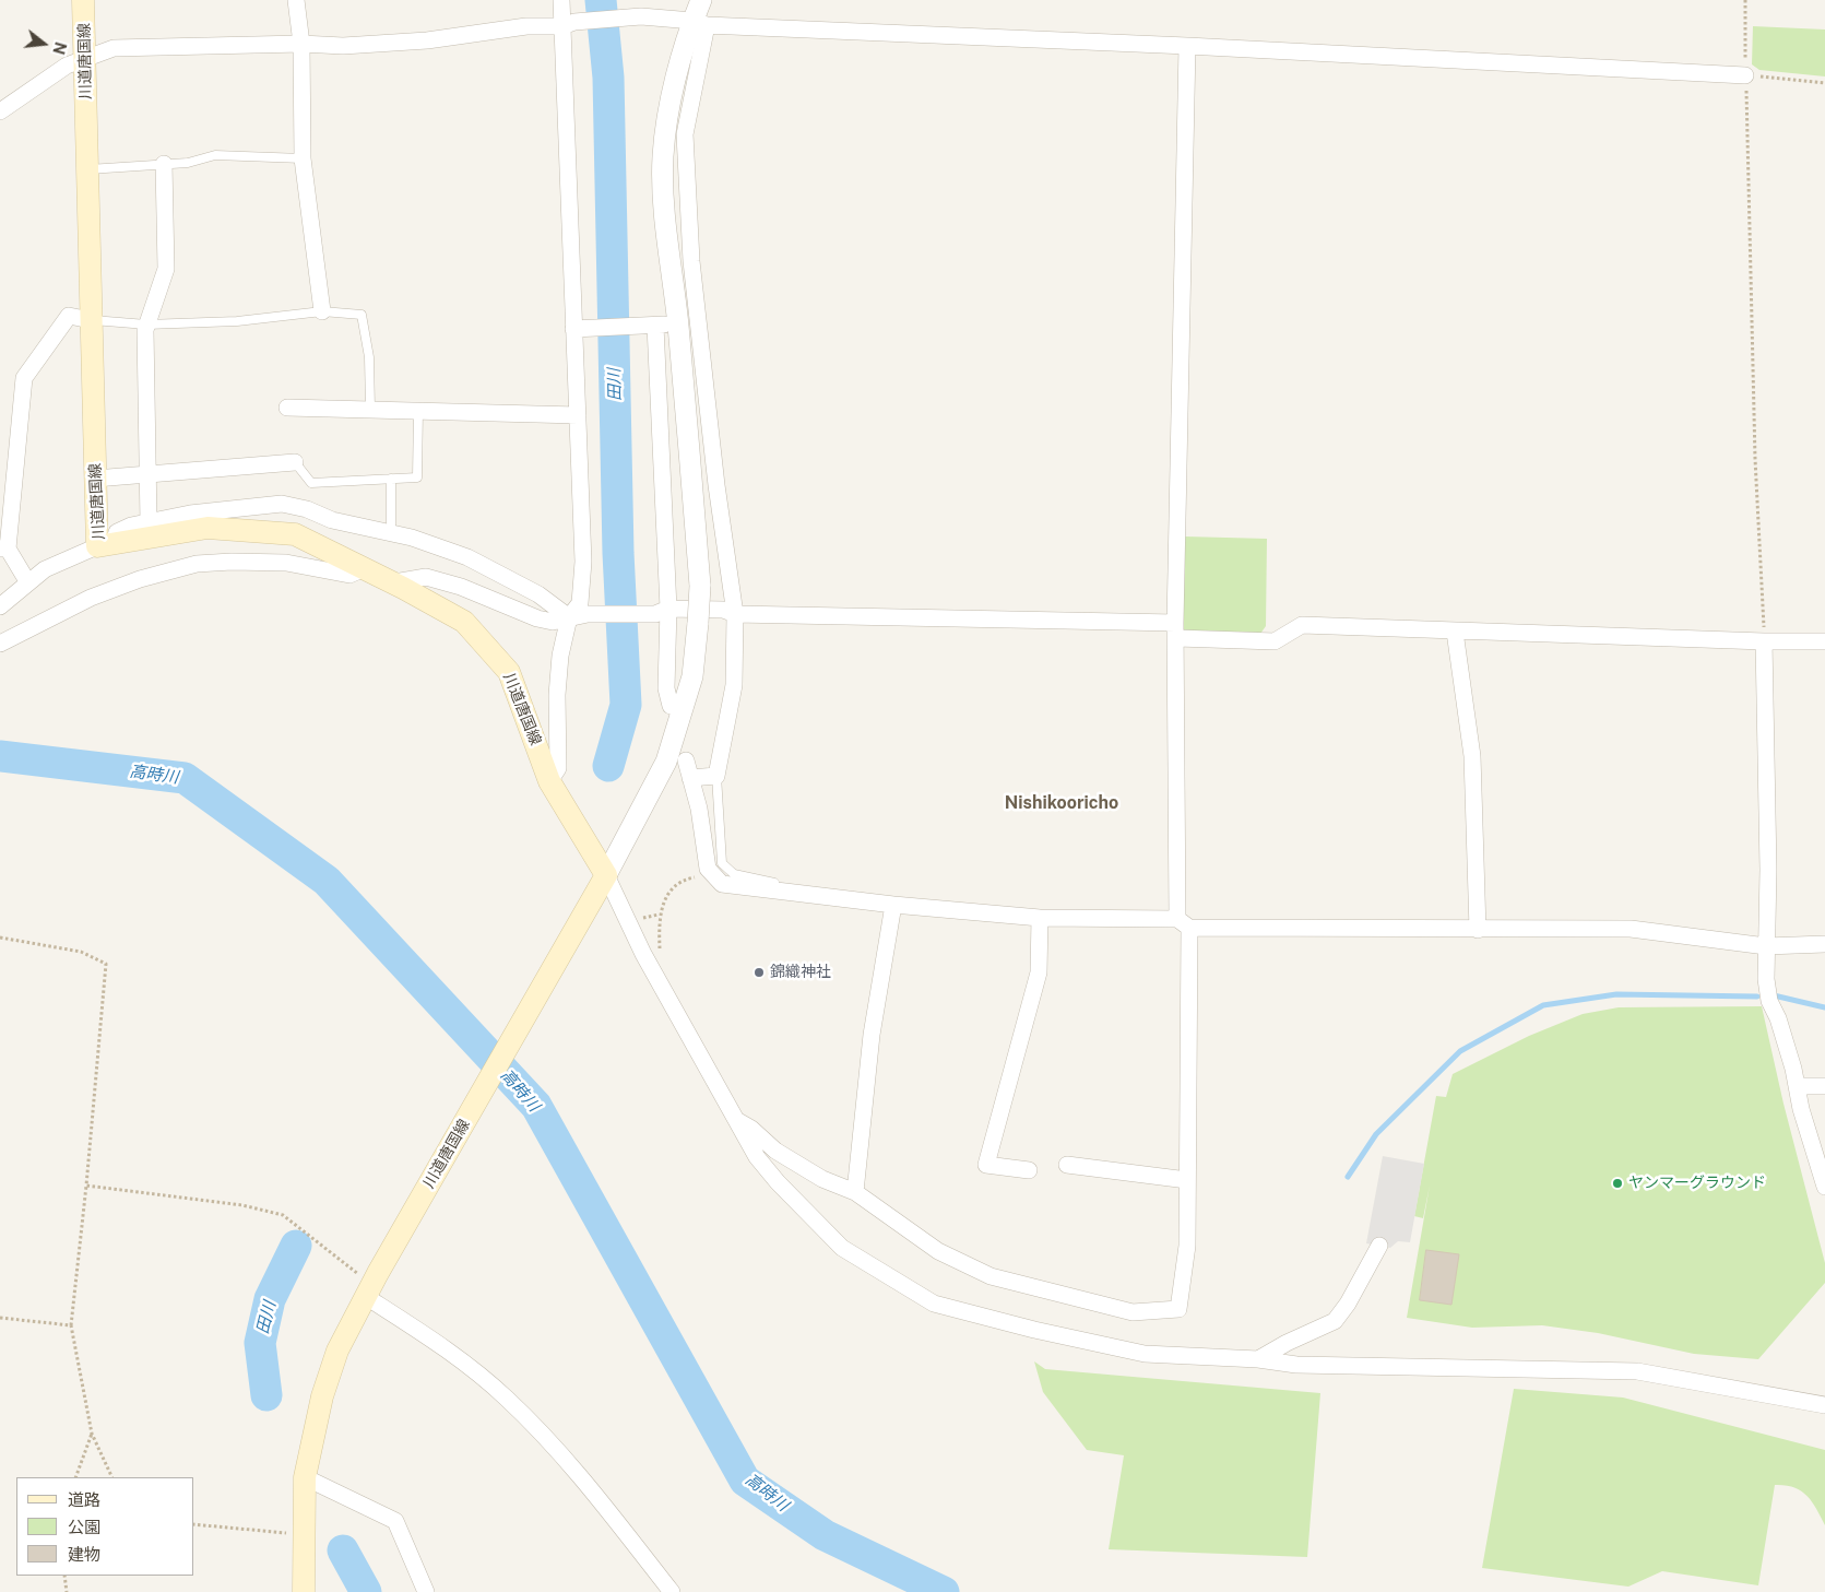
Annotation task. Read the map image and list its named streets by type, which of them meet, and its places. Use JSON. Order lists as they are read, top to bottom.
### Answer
{
  "streets": {
    "main road": ["川道唐国線"]
  },
  "districts": ["Nishikooricho"],
  "water": ["田川", "高時川"],
  "places": ["錦織神社", "ヤンマーグラウンド"],
  "legend": ["道路", "公園", "建物"],
  "north": "right"
}
